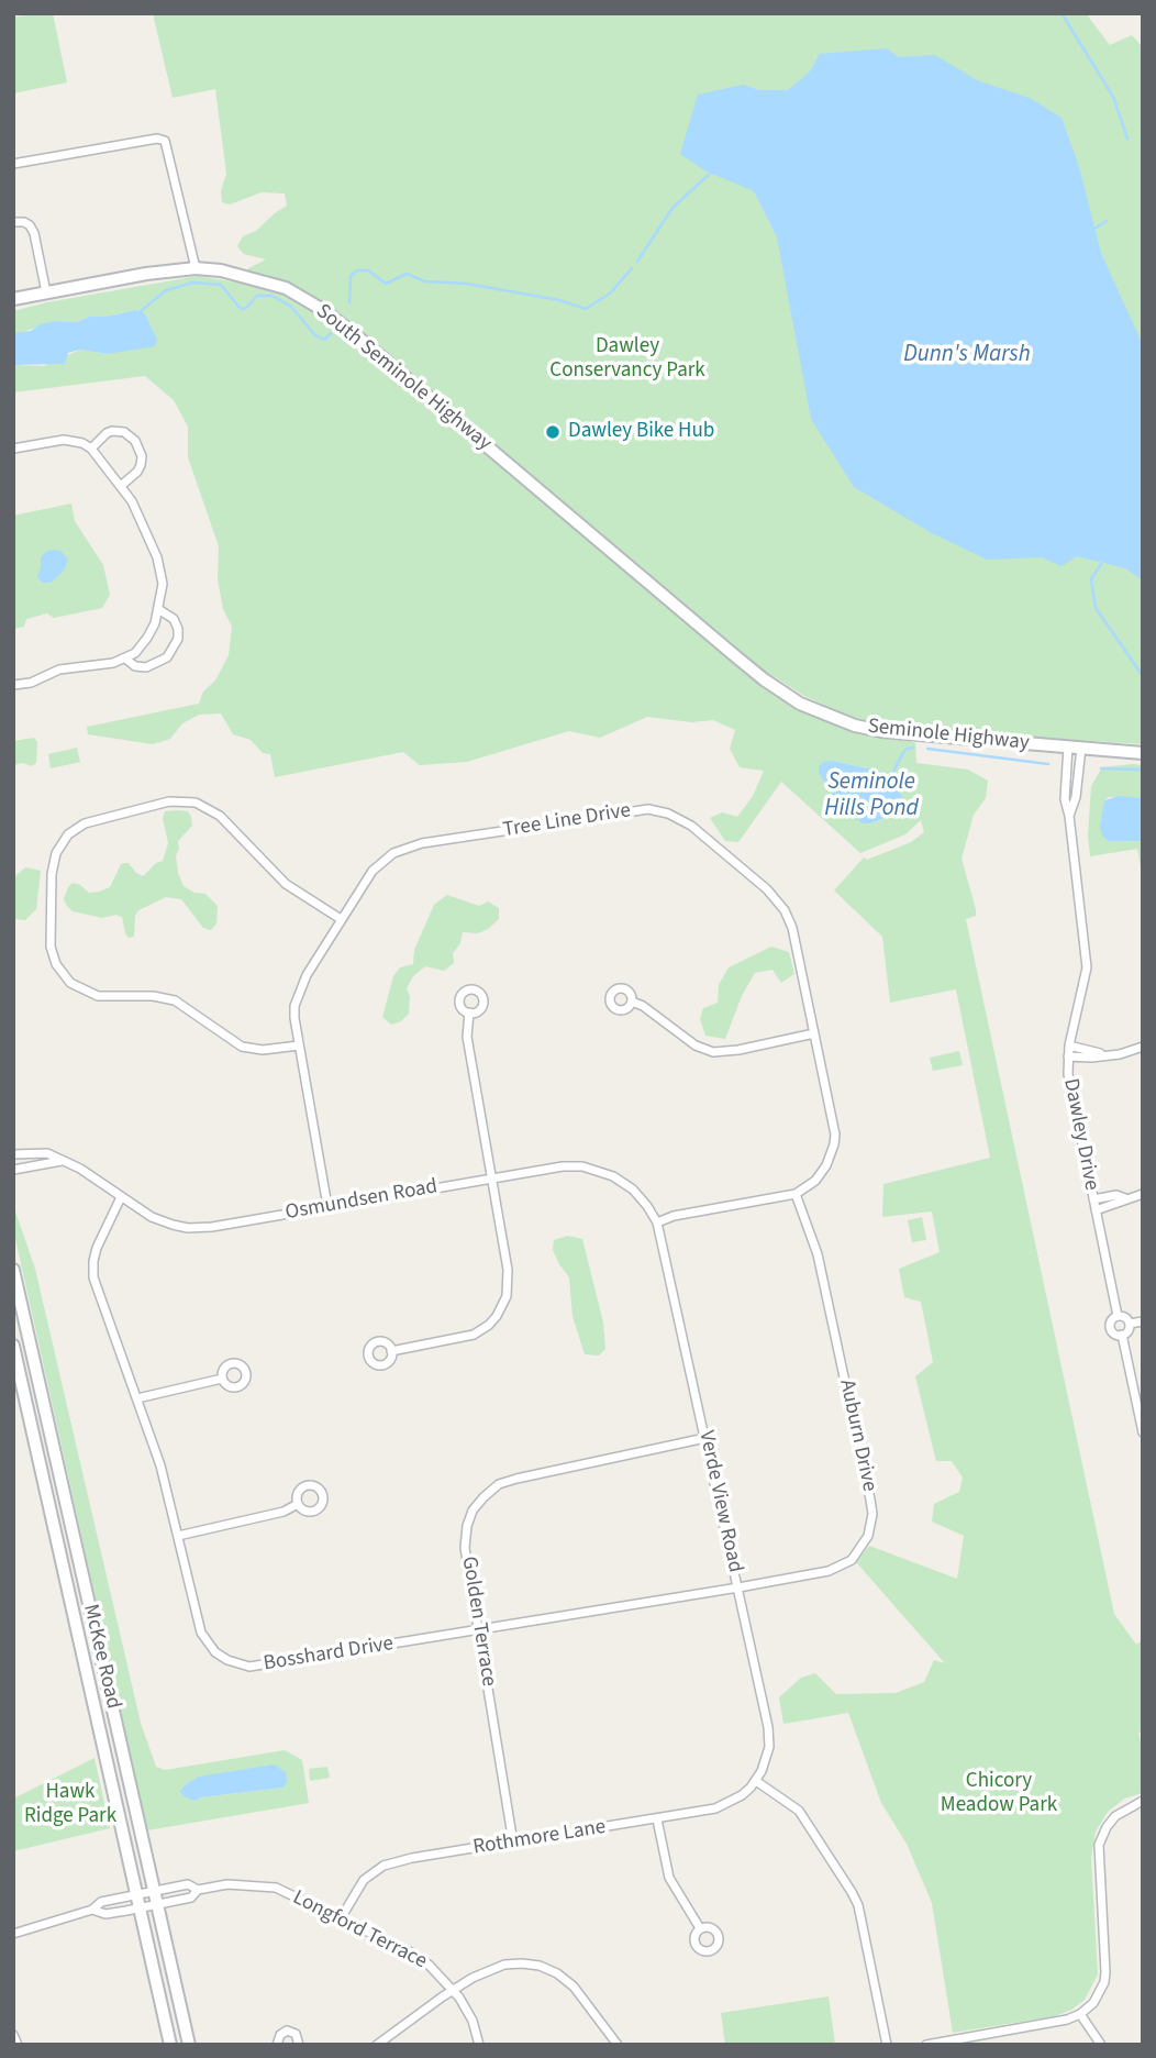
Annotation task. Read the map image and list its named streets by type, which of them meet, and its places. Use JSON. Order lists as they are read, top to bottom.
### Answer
{
  "streets": {
    "main road": ["South Seminole Highway", "Seminole Highway", "McKee Road"],
    "street": [
      "Tree Line Drive",
      "Dawley Drive",
      "Osmundsen Road",
      "Auburn Drive",
      "Verde View Road",
      "Golden Terrace",
      "Bosshard Drive",
      "Rothmore Lane",
      "Longford Terrace"
    ]
  },
  "crossings": [
    ["South Seminole Highway", "Seminole Highway"],
    ["Seminole Highway", "Dawley Drive"],
    ["Tree Line Drive", "Osmundsen Road"],
    ["Tree Line Drive", "Auburn Drive"],
    ["Osmundsen Road", "Verde View Road"],
    ["Osmundsen Road", "Bosshard Drive"],
    ["Auburn Drive", "Verde View Road"],
    ["Auburn Drive", "Bosshard Drive"],
    ["Verde View Road", "Golden Terrace"],
    ["Verde View Road", "Bosshard Drive"],
    ["Verde View Road", "Rothmore Lane"],
    ["Golden Terrace", "Bosshard Drive"],
    ["Golden Terrace", "Rothmore Lane"],
    ["McKee Road", "Longford Terrace"],
    ["Rothmore Lane", "Longford Terrace"]
  ],
  "water": ["Dunn's Marsh", "Seminole Hills Pond"],
  "parks": ["Dawley Conservancy Park", "Chicory Meadow Park", "Hawk Ridge Park"],
  "places": ["Dawley Bike Hub"]
}
